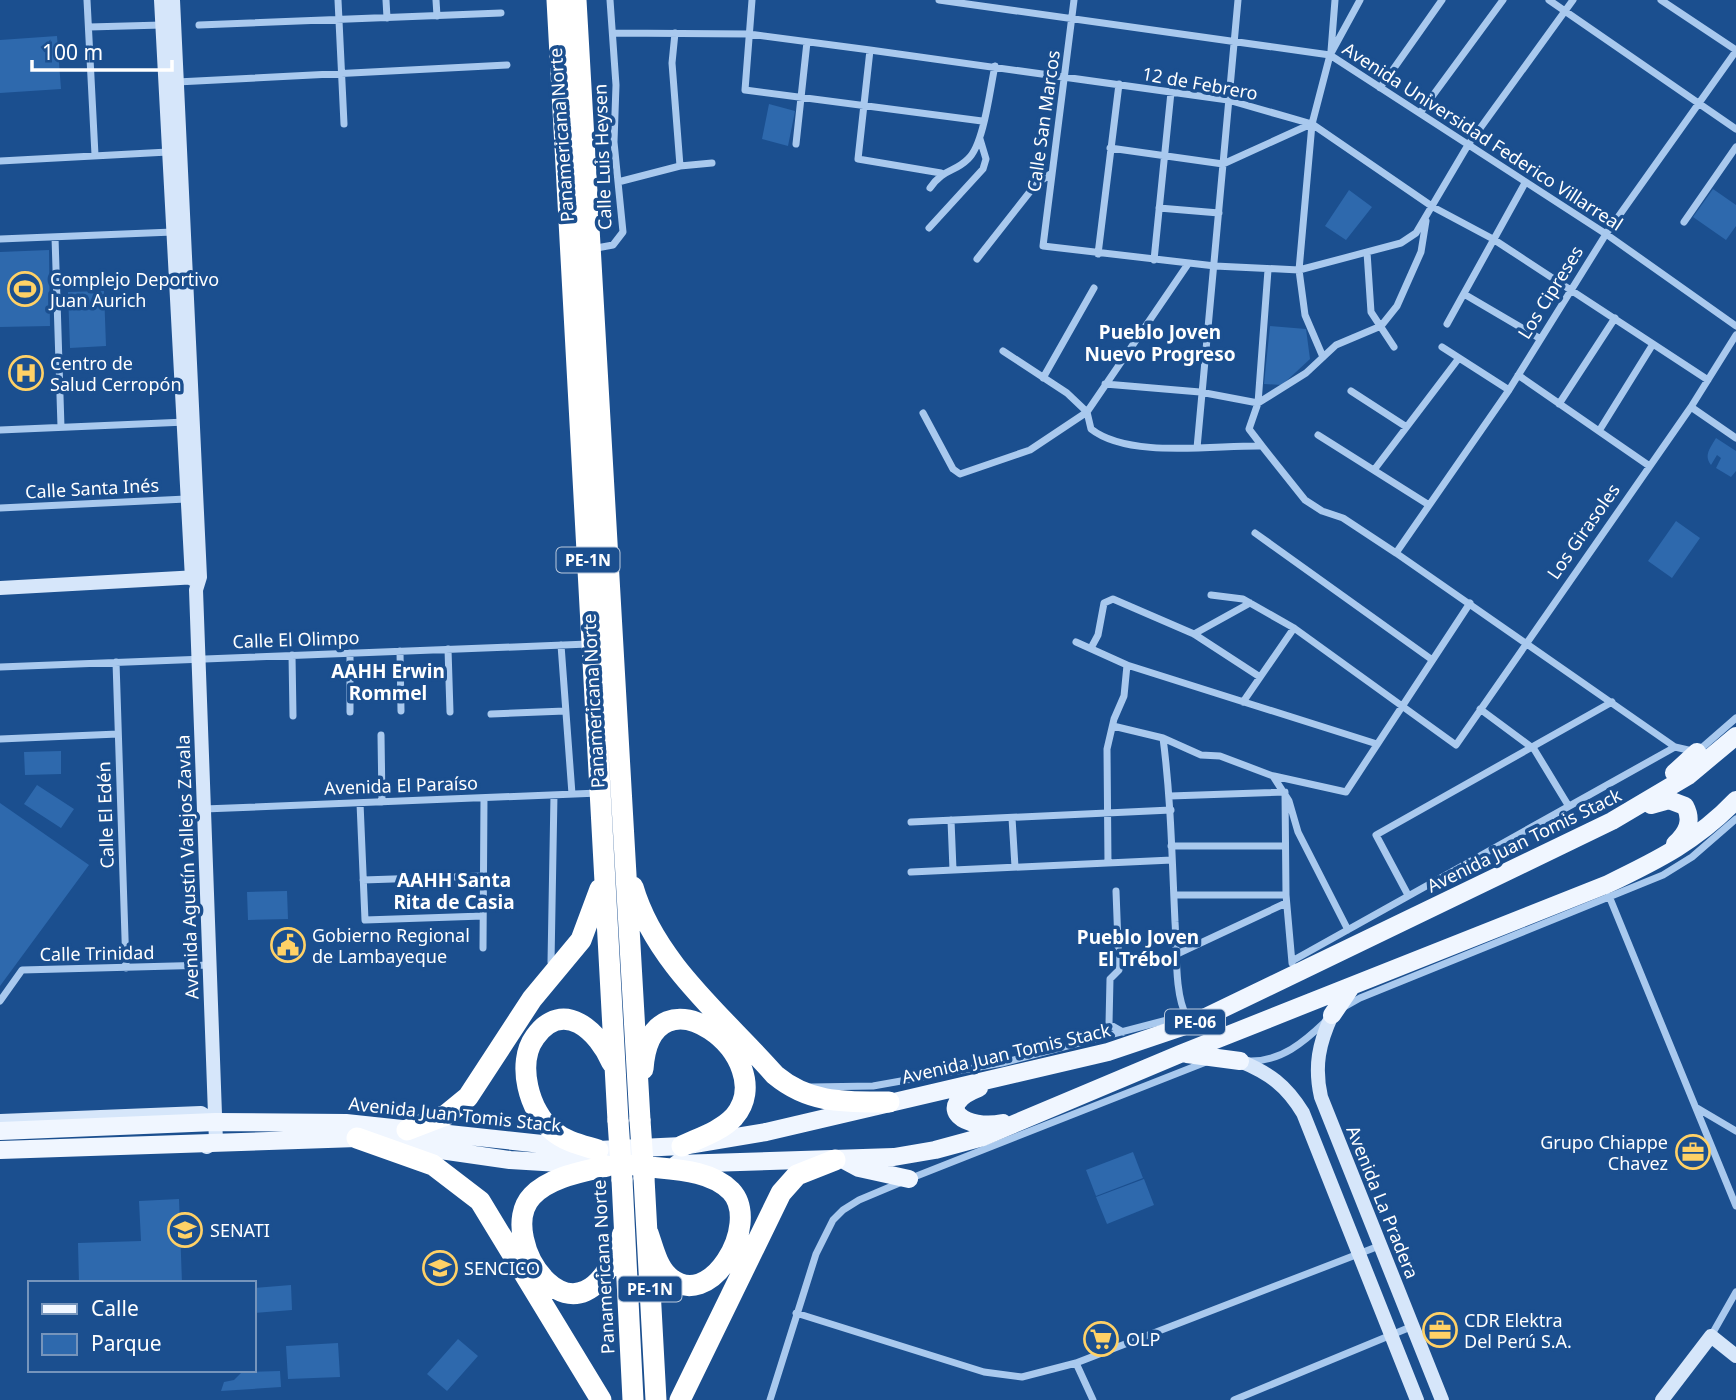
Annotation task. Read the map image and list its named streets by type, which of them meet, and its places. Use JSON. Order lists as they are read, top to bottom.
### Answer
{
  "streets": {
    "highway": ["Panamericana Norte", "PE-1N"],
    "main road": ["Avenida Juan Tomis Stack", "PE-06"],
    "street": [
      "12 de Febrero",
      "Calle San Marcos",
      "Avenida Universidad Federico Villarreal",
      "Calle Luis Heysen",
      "Los Cipreses",
      "Calle Santa Inés",
      "Los Girasoles",
      "Calle El Olimpo",
      "Avenida El Paraíso",
      "Calle El Edén",
      "Avenida Agustín Vallejos Zavala",
      "Calle Trinidad",
      "Avenida La Pradera"
    ]
  },
  "crossings": [
    ["12 de Febrero", "Calle San Marcos"],
    ["12 de Febrero", "Calle Luis Heysen"],
    ["12 de Febrero", "Los Cipreses"],
    ["12 de Febrero", "Los Girasoles"],
    ["Calle San Marcos", "Avenida Universidad Federico Villarreal"],
    ["Panamericana Norte", "Calle Luis Heysen"],
    ["Panamericana Norte", "Calle El Olimpo"],
    ["Panamericana Norte", "Avenida El Paraíso"],
    ["Panamericana Norte", "Avenida Juan Tomis Stack"],
    ["Avenida Universidad Federico Villarreal", "Los Cipreses"],
    ["Calle Santa Inés", "Avenida Agustín Vallejos Zavala"],
    ["Calle El Olimpo", "Calle El Edén"],
    ["Calle El Olimpo", "Avenida Agustín Vallejos Zavala"],
    ["Avenida El Paraíso", "Avenida Agustín Vallejos Zavala"],
    ["Calle El Edén", "Calle Trinidad"],
    ["Avenida Juan Tomis Stack", "Avenida Agustín Vallejos Zavala"],
    ["Avenida Juan Tomis Stack", "PE-06"],
    ["Avenida Agustín Vallejos Zavala", "Calle Trinidad"]
  ],
  "districts": [
    "Pueblo Joven Nuevo Progreso",
    "AAHH Erwin Rommel",
    "AAHH Santa Rita de Casia",
    "Pueblo Joven El Trébol"
  ],
  "places": {
    "sports": ["Complejo Deportivo Juan Aurich"],
    "hospital": ["Centro de Salud Cerropón"],
    "public building": ["Gobierno Regional de Lambayeque"],
    "office": ["Grupo Chiappe Chavez", "CDR Elektra Del Perú S.A."],
    "school or university": ["SENATI", "SENCICO"],
    "supermarket": ["OLP"]
  },
  "legend": ["Calle", "Parque"],
  "scale_bar": "100 m"
}
